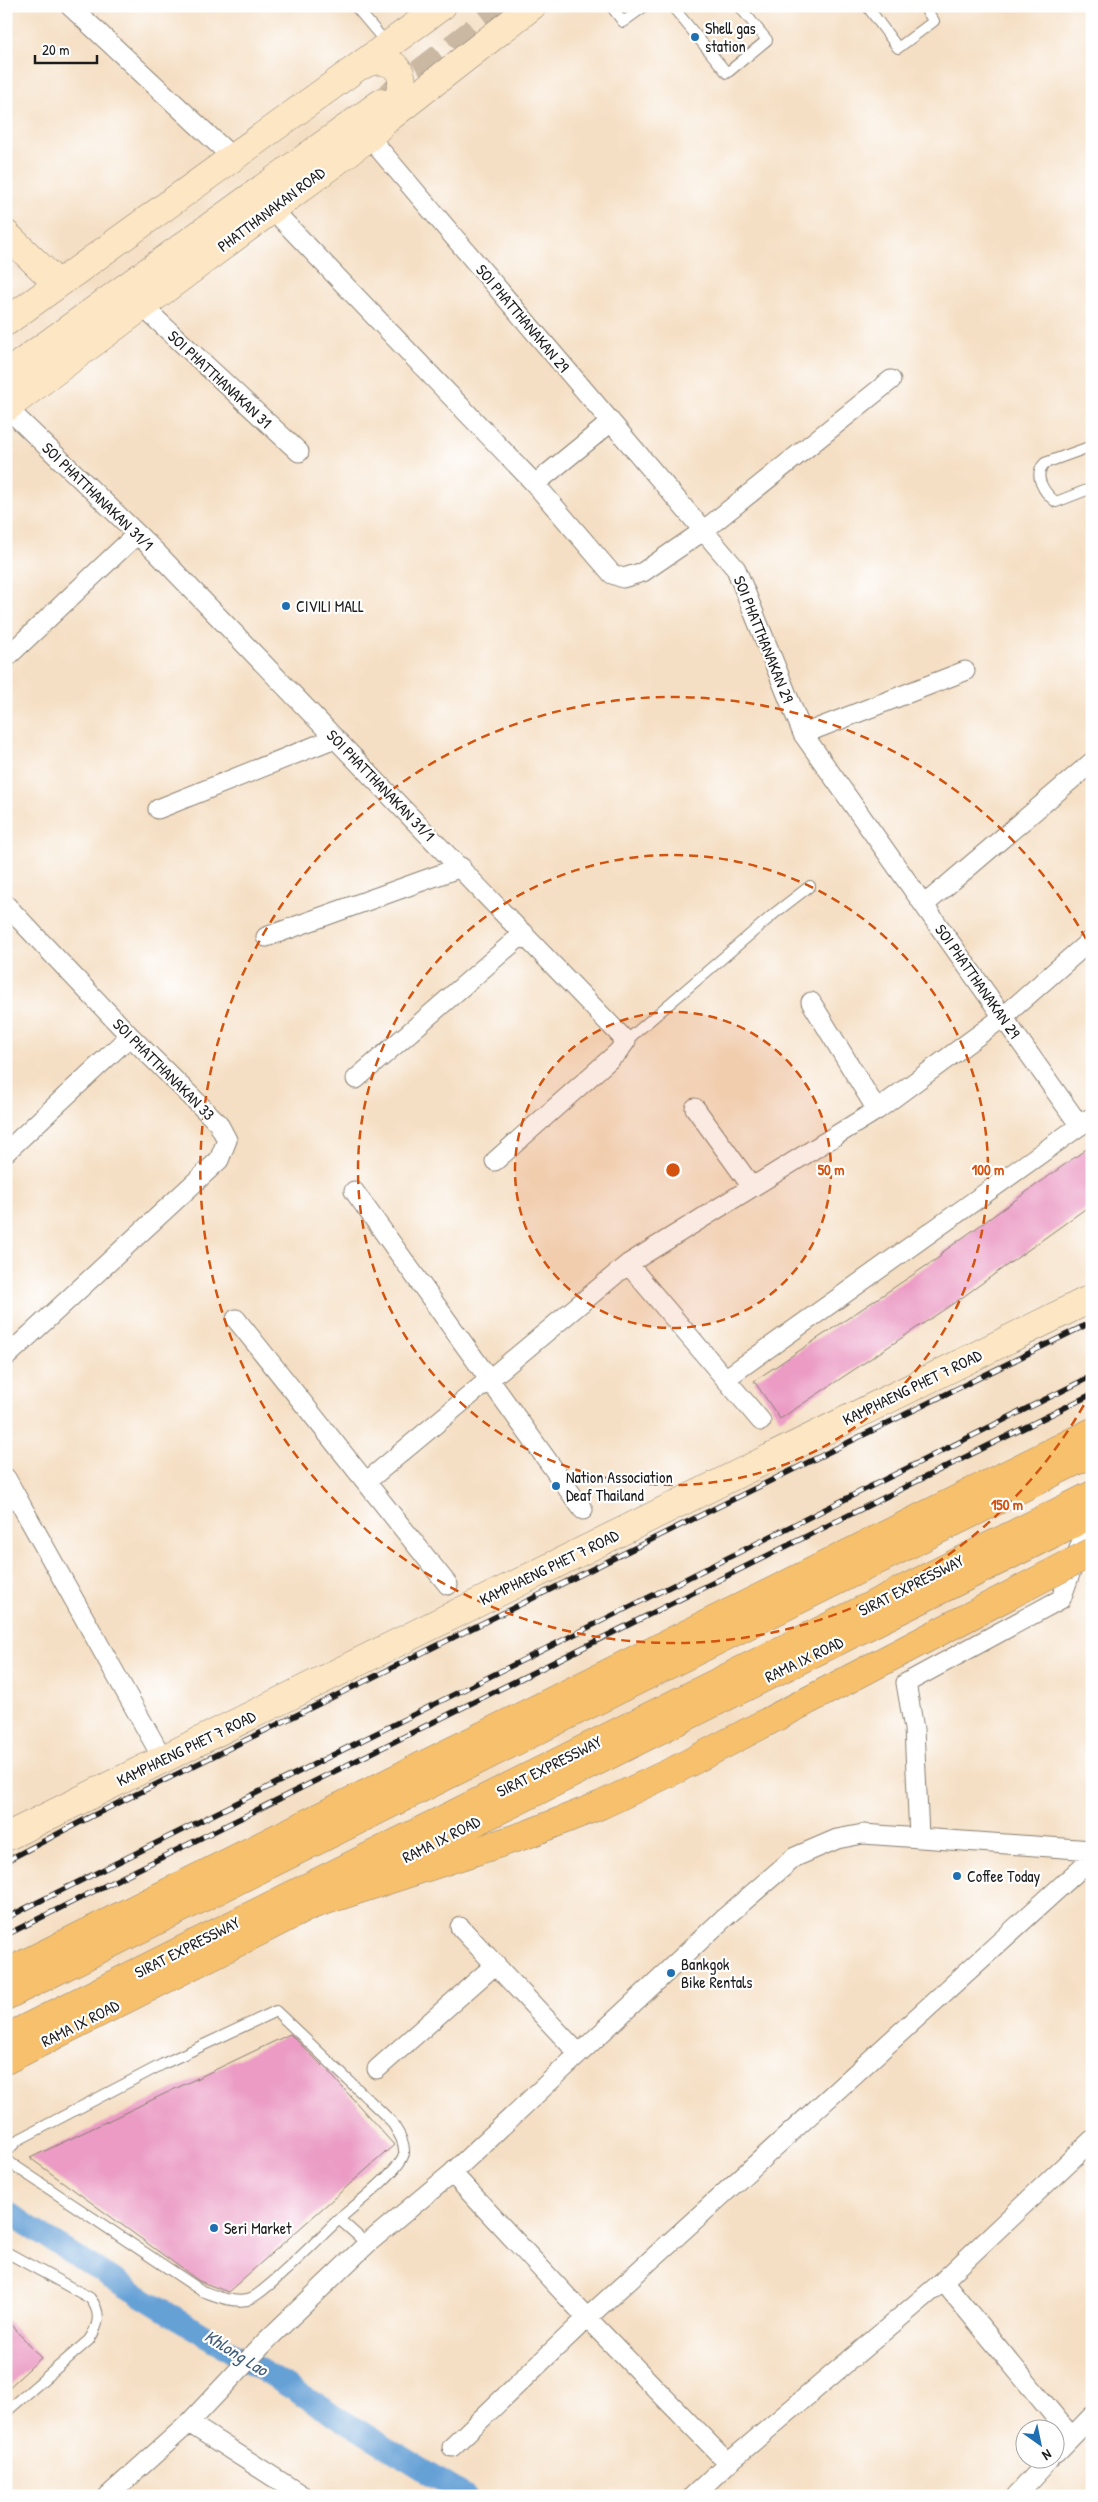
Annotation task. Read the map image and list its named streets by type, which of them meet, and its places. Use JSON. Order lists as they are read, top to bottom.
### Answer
{
  "streets": {
    "main road": [
      "PHATTHANAKAN ROAD",
      "KAMPHAENG PHET 7 ROAD",
      "SIRAT EXPRESSWAY",
      "RAMA IX ROAD"
    ],
    "street": [
      "SOI PHATTHANAKAN 29",
      "SOI PHATTHANAKAN 31",
      "SOI PHATTHANAKAN 31/1",
      "SOI PHATTHANAKAN 33"
    ]
  },
  "crossings": [
    ["PHATTHANAKAN ROAD", "SOI PHATTHANAKAN 29"],
    ["PHATTHANAKAN ROAD", "SOI PHATTHANAKAN 31"],
    ["PHATTHANAKAN ROAD", "SOI PHATTHANAKAN 31/1"],
    ["SIRAT EXPRESSWAY", "RAMA IX ROAD"]
  ],
  "water": ["Khlong Lao"],
  "places": [
    "Shell gas station",
    "CIVILI MALL",
    "Nation Association Deaf Thailand",
    "Coffee Today",
    "Bankgok Bike Rentals",
    "Seri Market"
  ],
  "scale_bar": "20 m",
  "north": "bottom right",
  "rings": ["50 m", "100 m", "150 m"]
}
